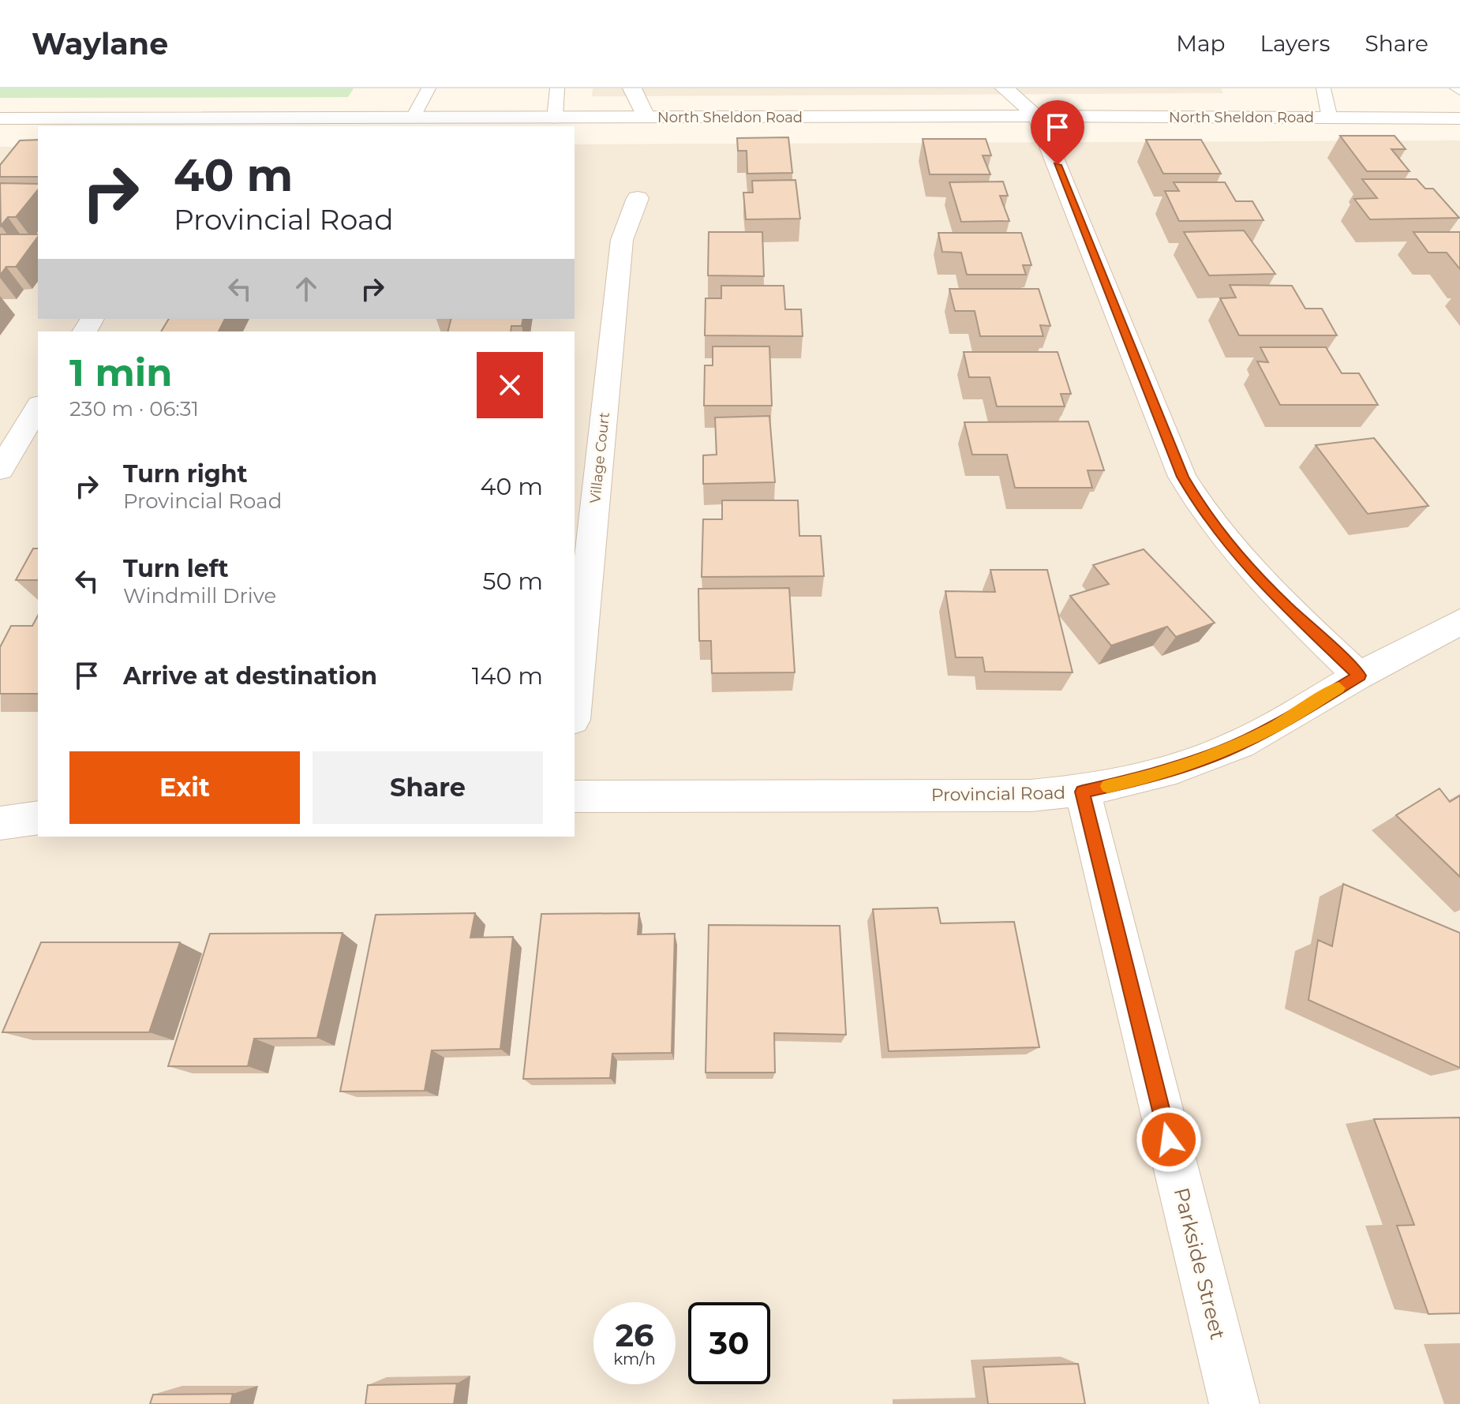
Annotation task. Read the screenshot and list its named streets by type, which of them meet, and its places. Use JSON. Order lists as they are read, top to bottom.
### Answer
{
  "streets": {
    "street": [
      "North Sheldon Road",
      "Village Court",
      "Provincial Road",
      "Parkside Street"
    ]
  },
  "crossings": [
    ["Provincial Road", "Parkside Street"]
  ],
  "page": {
    "header": "Waylane",
    "nav": ["Map", "Layers", "Share"],
    "turn": ["40 m", "Provincial Road"],
    "heading": ["1 min", "230 m · 06:31"],
    "list": [
      {
        "name": "Turn right",
        "note": "Provincial Road",
        "value": "40 m"
      },
      {
        "name": "Turn left",
        "note": "Windmill Drive",
        "value": "50 m"
      },
      {
        "name": "Arrive at destination",
        "value": "140 m"
      }
    ],
    "buttons": ["Exit", "Share"],
    "speed": "26 km/h",
    "limit": "30"
  }
}
